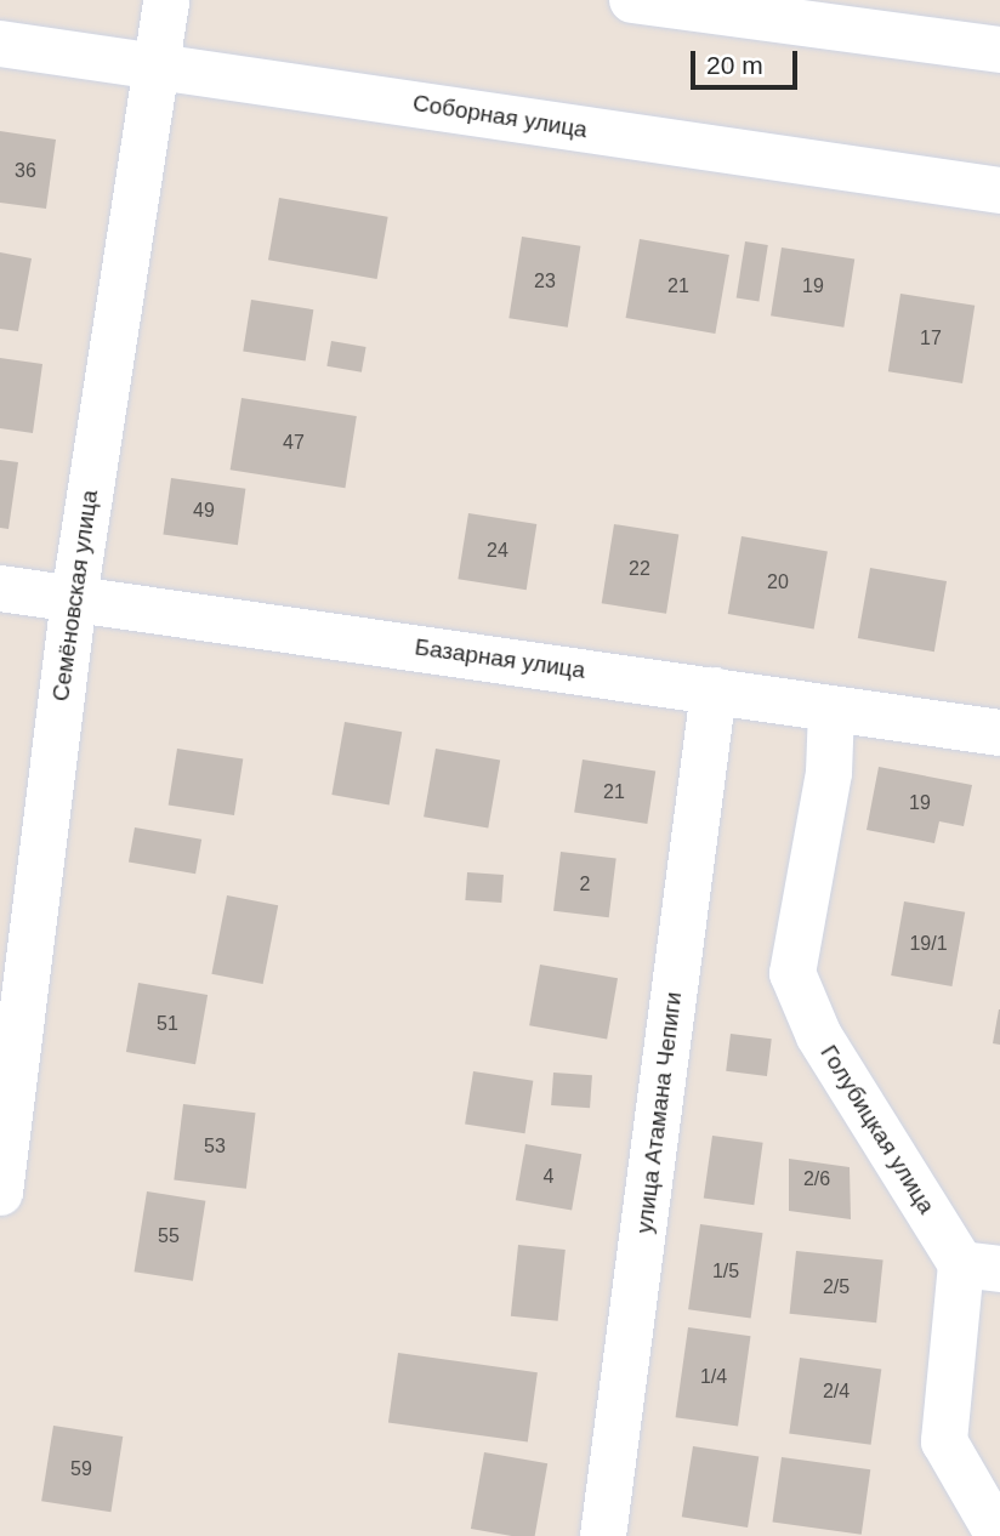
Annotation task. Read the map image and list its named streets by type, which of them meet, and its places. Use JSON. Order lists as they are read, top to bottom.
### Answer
{
  "streets": {
    "street": [
      "Соборная улица",
      "Семёновская улица",
      "Базарная улица",
      "улица Атамана Чепиги",
      "Голубицкая улица"
    ]
  },
  "crossings": [
    ["Соборная улица", "Семёновская улица"],
    ["Семёновская улица", "Базарная улица"],
    ["Базарная улица", "улица Атамана Чепиги"],
    ["Базарная улица", "Голубицкая улица"]
  ],
  "house_numbers": [
    "36",
    "23",
    "21",
    "19",
    "17",
    "47",
    "49",
    "24",
    "22",
    "20",
    "21",
    "19",
    "2",
    "19/1",
    "51",
    "53",
    "4",
    "2/6",
    "55",
    "1/5",
    "2/5",
    "1/4",
    "2/4",
    "59"
  ],
  "scale_bar": "20 m"
}
